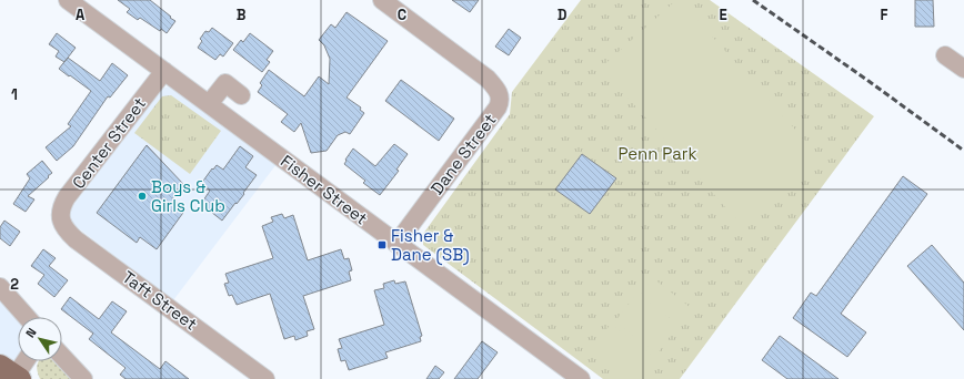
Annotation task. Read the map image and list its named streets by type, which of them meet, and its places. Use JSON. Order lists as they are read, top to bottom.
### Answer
{
  "streets": {
    "street": [
      "Center Street",
      "Dane Street",
      "Fisher Street",
      "Taft Street"
    ]
  },
  "crossings": [
    ["Center Street", "Fisher Street"],
    ["Center Street", "Taft Street"],
    ["Dane Street", "Fisher Street"]
  ],
  "parks": ["Penn Park"],
  "places": {
    "other": ["Boys & Girls Club"],
    "transit": ["Fisher & Dane (SB)"]
  },
  "north": "top left",
  "grid": {
    "columns": [
      "A",
      "B",
      "C",
      "D",
      "E",
      "F"
    ],
    "rows": ["1", "2"]
  }
}
